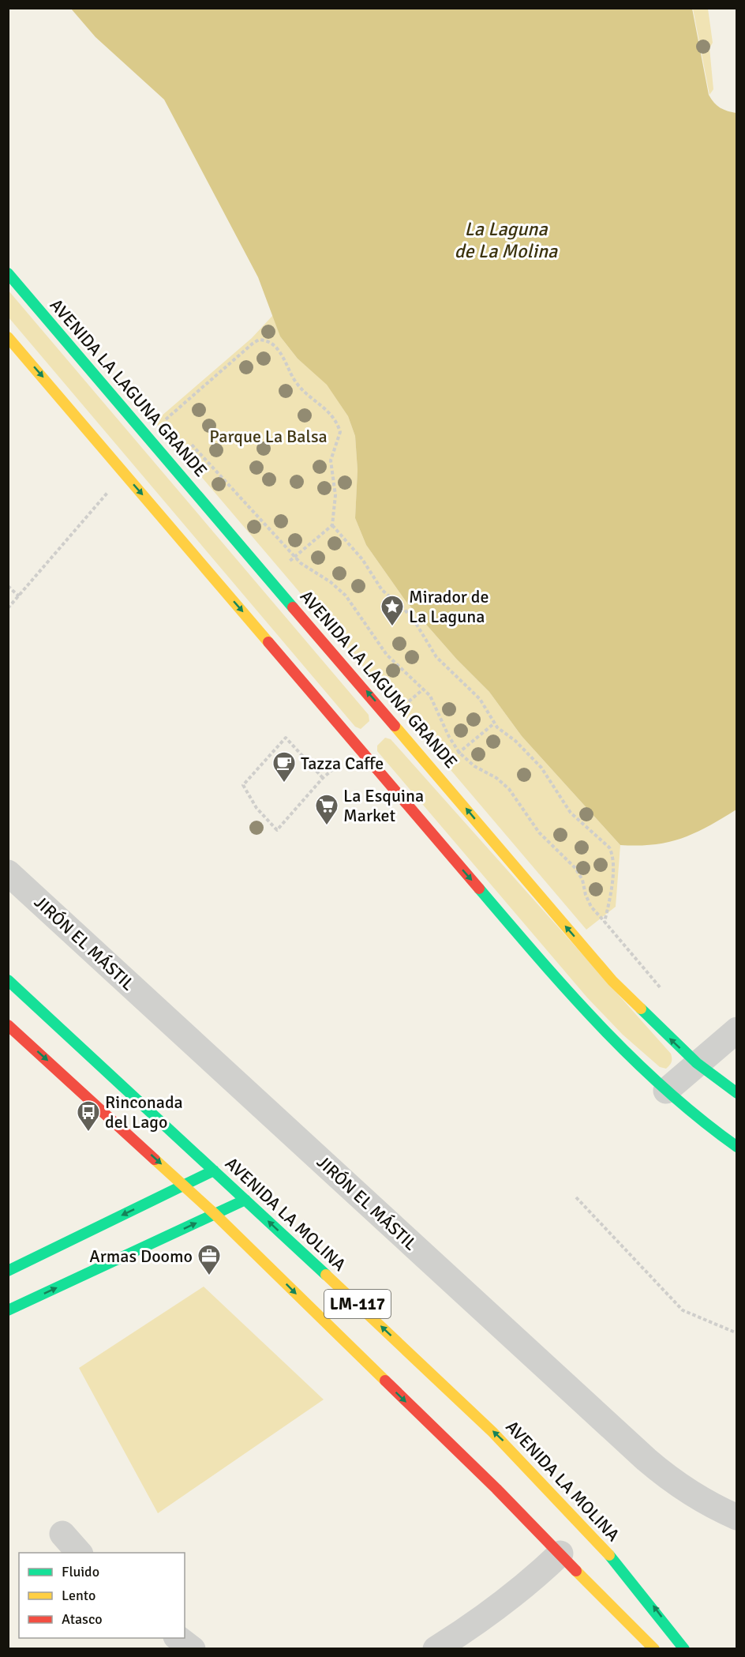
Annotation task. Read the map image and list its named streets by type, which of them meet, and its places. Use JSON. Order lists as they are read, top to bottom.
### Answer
{
  "streets": {
    "street": [
      "AVENIDA LA LAGUNA GRANDE",
      "JIRÓN EL MÁSTIL",
      "AVENIDA LA MOLINA",
      "LM-117"
    ]
  },
  "water": ["La Laguna de La Molina"],
  "parks": ["Parque La Balsa"],
  "places": {
    "place": ["Mirador de La Laguna"],
    "cafe": ["Tazza Caffe"],
    "supermarket": ["La Esquina Market"],
    "bus stop": ["Rinconada del Lago"],
    "office": ["Armas Doomo"]
  },
  "legend": ["Fluido", "Lento", "Atasco"]
}
